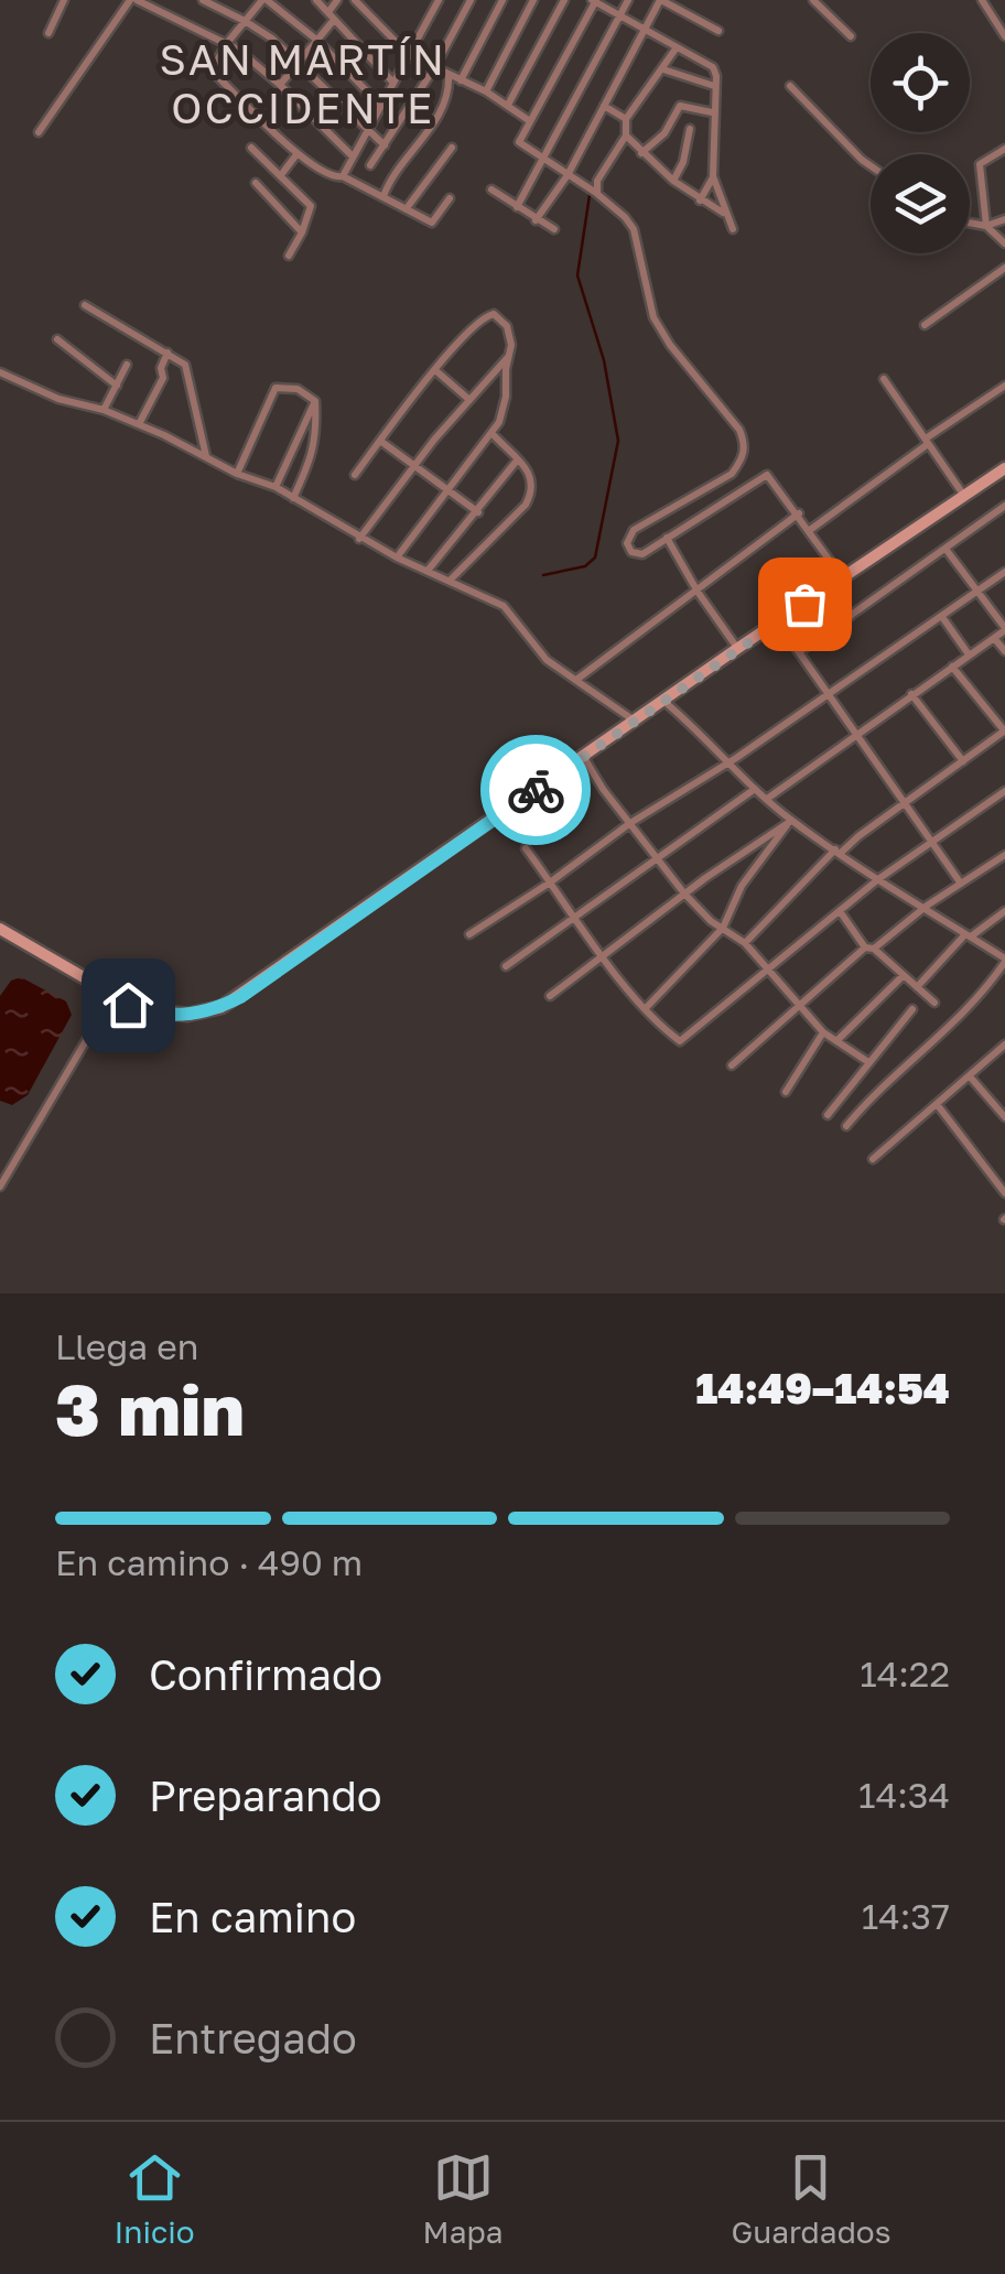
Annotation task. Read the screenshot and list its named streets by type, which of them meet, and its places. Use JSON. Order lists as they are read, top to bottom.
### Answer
{
  "districts": ["SAN MARTÍN OCCIDENTE"],
  "page": {
    "heading": ["3 min", "Llega en", "14:49–14:54"],
    "bar": "En camino · 490 m",
    "list": [
      ["Confirmado", "14:22"],
      ["Preparando", "14:34"],
      ["En camino", "14:37"],
      "Entregado"
    ],
    "tabs": ["Inicio", "Mapa", "Guardados"]
  }
}
